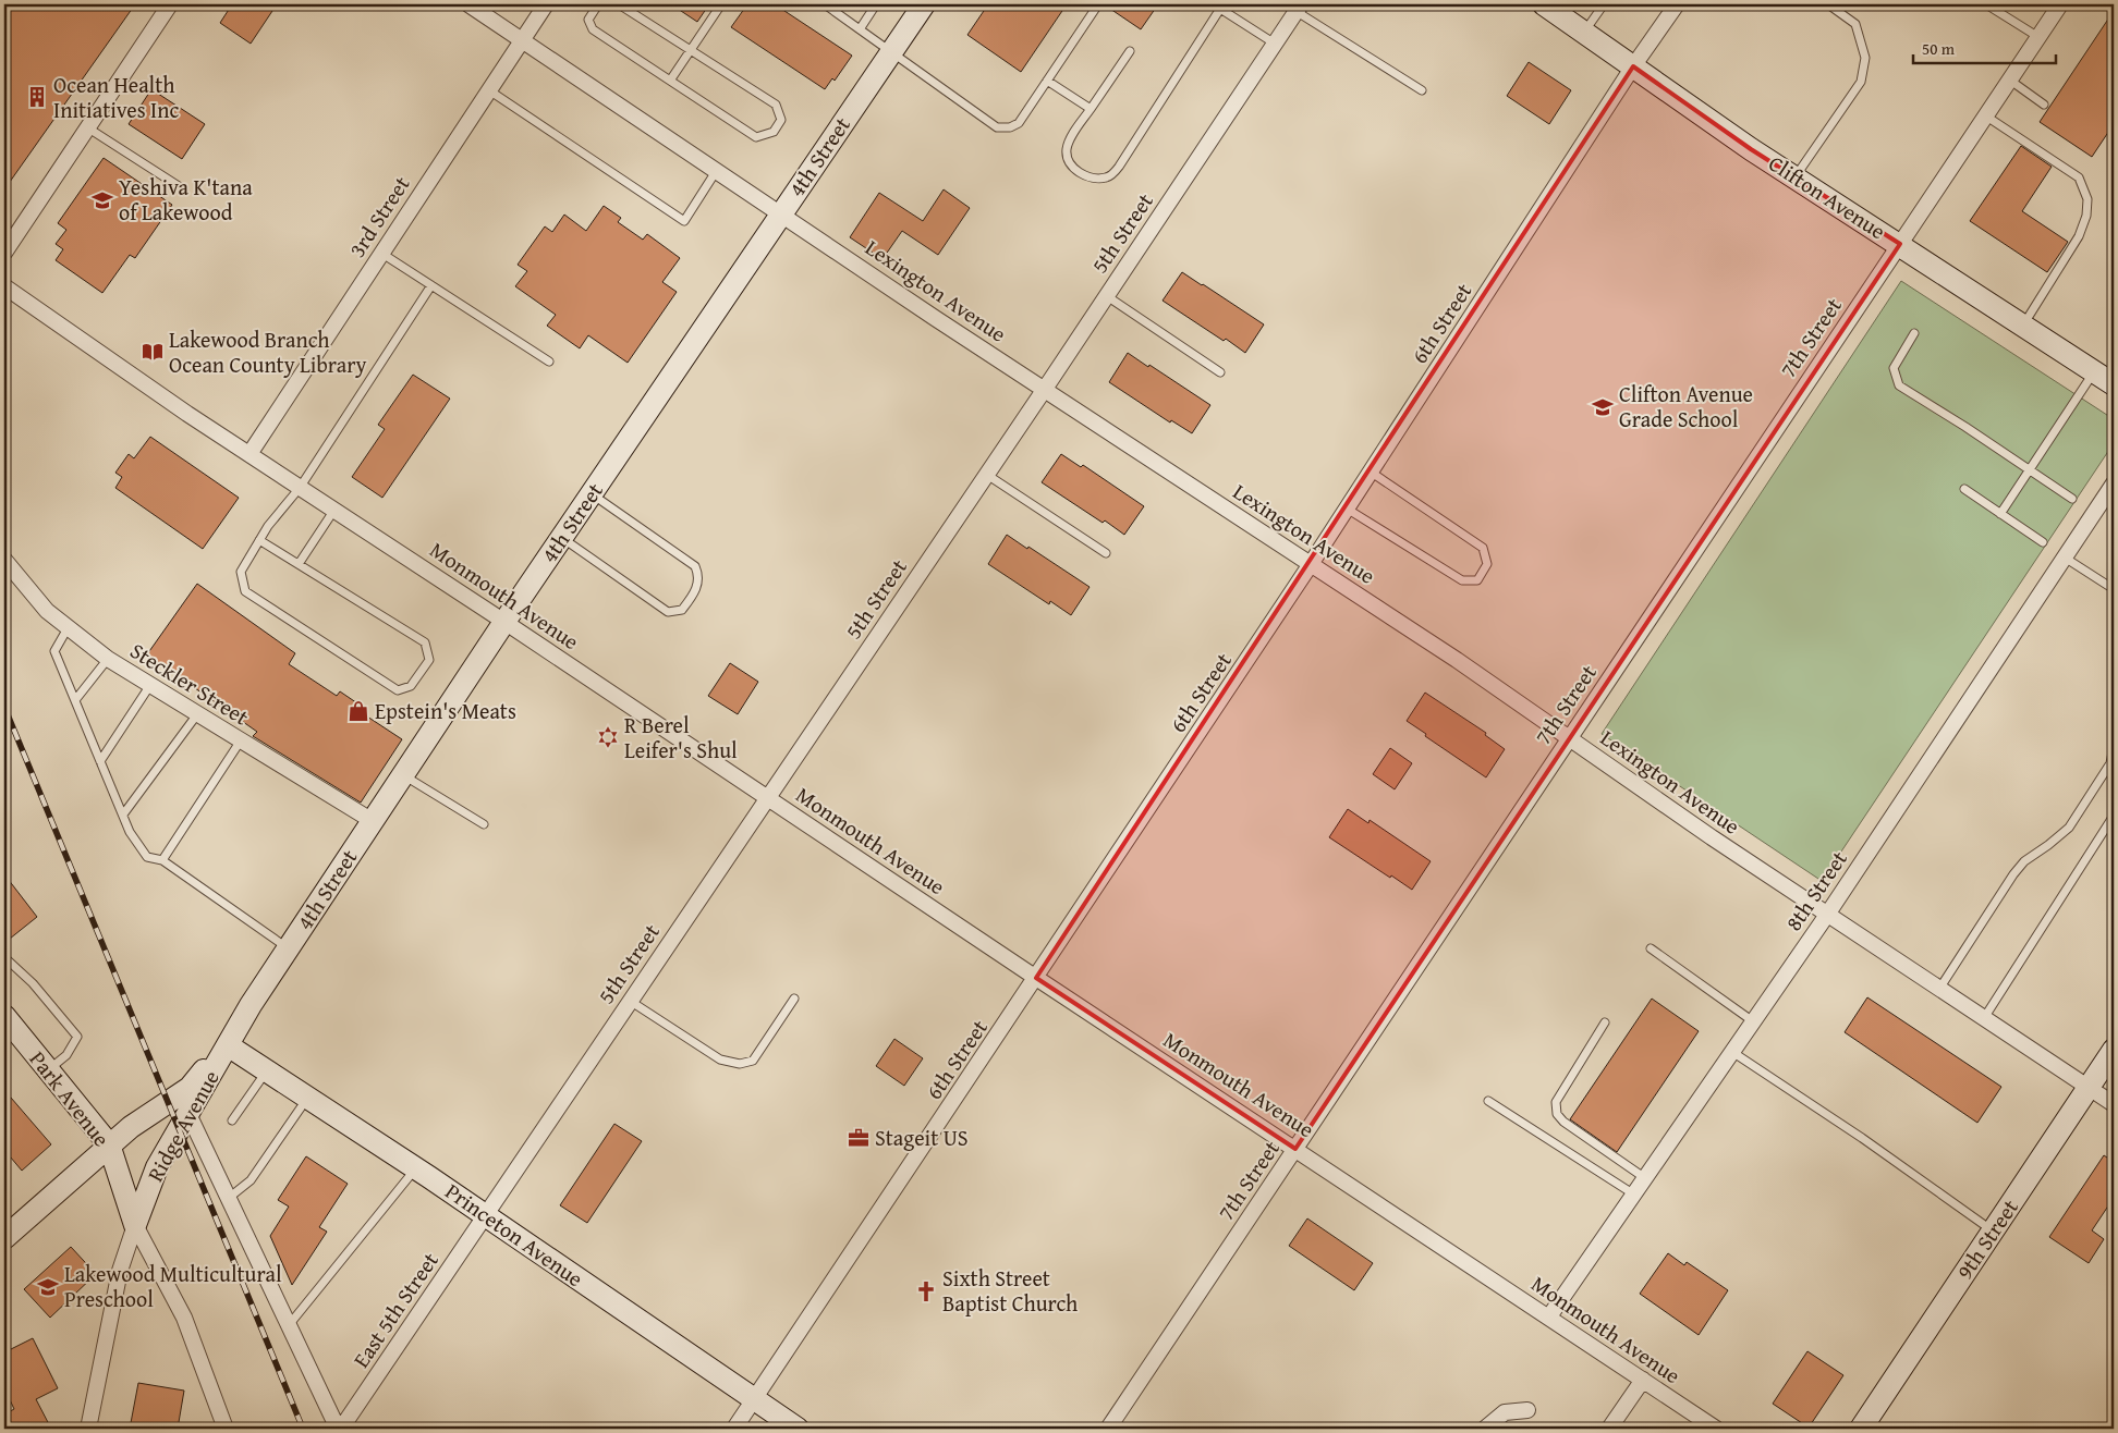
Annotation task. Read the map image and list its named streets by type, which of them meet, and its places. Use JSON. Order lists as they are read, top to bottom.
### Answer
{
  "streets": {
    "street": [
      "4th Street",
      "Clifton Avenue",
      "3rd Street",
      "5th Street",
      "Lexington Avenue",
      "6th Street",
      "7th Street",
      "Monmouth Avenue",
      "Steckler Street",
      "8th Street",
      "Park Avenue",
      "Ridge Avenue",
      "Princeton Avenue",
      "9th Street",
      "East 5th Street"
    ]
  },
  "crossings": [
    ["4th Street", "Lexington Avenue"],
    ["4th Street", "Monmouth Avenue"],
    ["4th Street", "Steckler Street"],
    ["4th Street", "Ridge Avenue"],
    ["4th Street", "Princeton Avenue"],
    ["Clifton Avenue", "6th Street"],
    ["Clifton Avenue", "7th Street"],
    ["3rd Street", "Lexington Avenue"],
    ["3rd Street", "Monmouth Avenue"],
    ["5th Street", "Lexington Avenue"],
    ["5th Street", "Monmouth Avenue"],
    ["5th Street", "Princeton Avenue"],
    ["5th Street", "East 5th Street"],
    ["Lexington Avenue", "6th Street"],
    ["Lexington Avenue", "7th Street"],
    ["Lexington Avenue", "8th Street"],
    ["Lexington Avenue", "9th Street"],
    ["6th Street", "Monmouth Avenue"],
    ["6th Street", "Princeton Avenue"],
    ["7th Street", "Monmouth Avenue"],
    ["Monmouth Avenue", "8th Street"],
    ["Park Avenue", "Ridge Avenue"],
    ["Ridge Avenue", "Princeton Avenue"],
    ["Princeton Avenue", "East 5th Street"]
  ],
  "places": {
    "building": ["Ocean Health Initiatives Inc"],
    "school or university": ["Yeshiva K'tana of Lakewood", "Clifton Avenue Grade School", "Lakewood Multicultural Preschool"],
    "library": ["Lakewood Branch Ocean County Library"],
    "shop": ["Epstein's Meats"],
    "synagogue": ["R Berel Leifer's Shul"],
    "office": ["Stageit US"],
    "church": ["Sixth Street Baptist Church"]
  },
  "scale_bar": "50 m"
}
